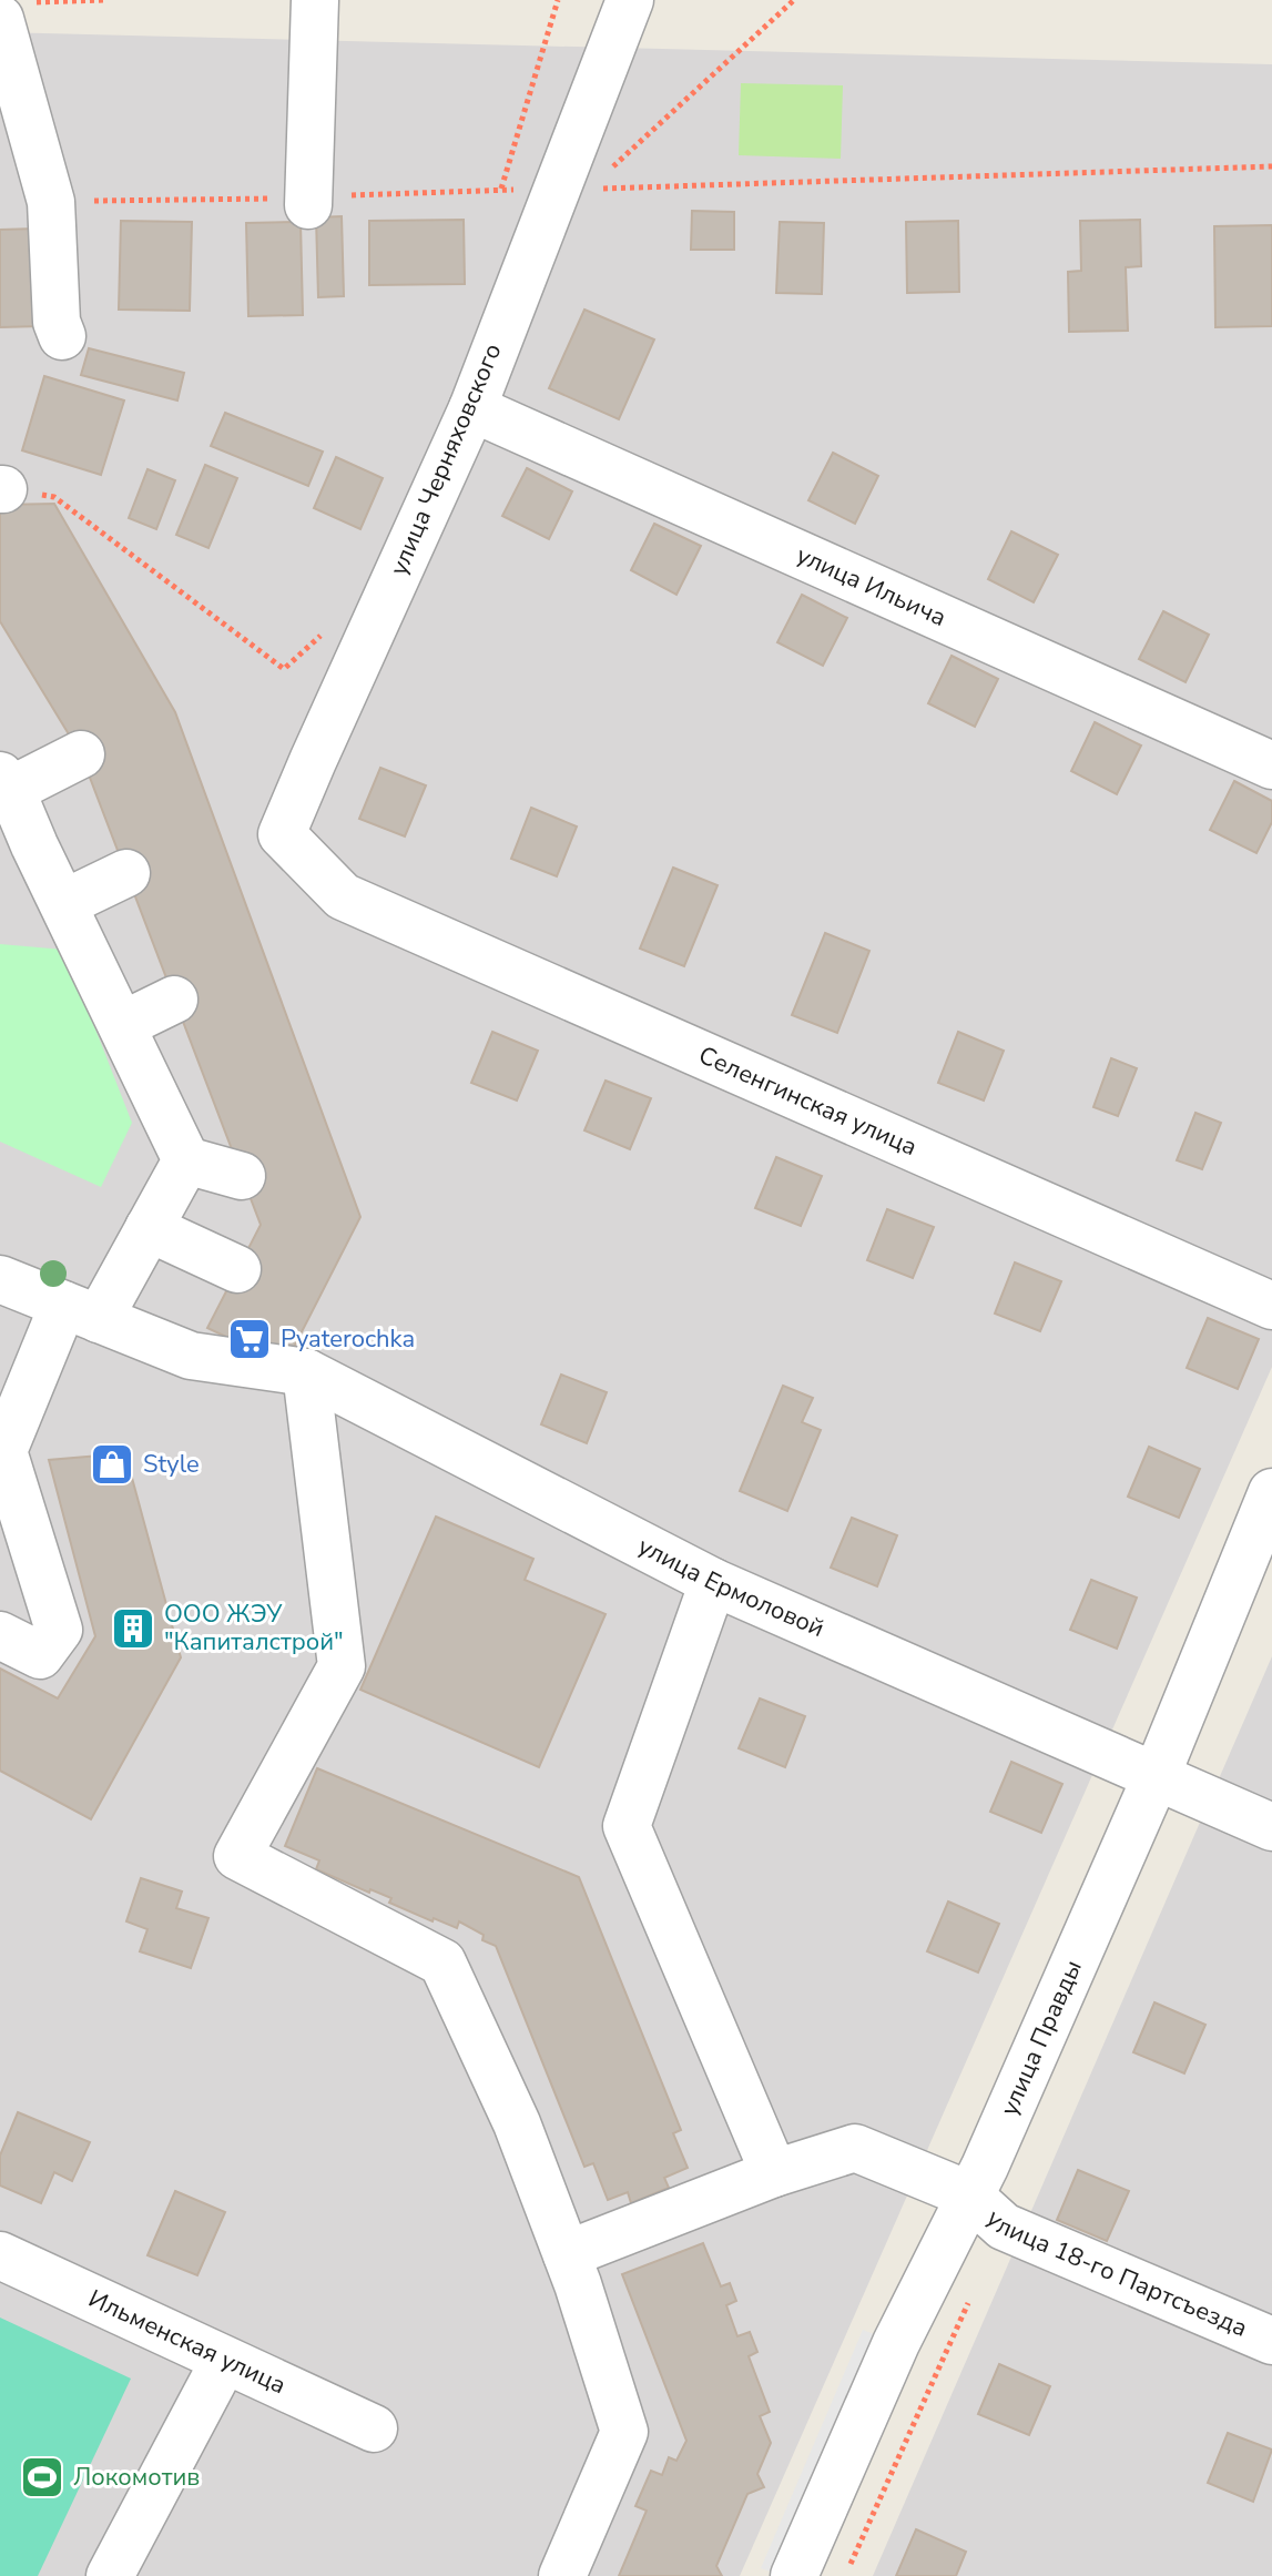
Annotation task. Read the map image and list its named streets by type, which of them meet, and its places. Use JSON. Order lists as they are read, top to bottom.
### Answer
{
  "streets": {
    "street": [
      "улица Черняховского",
      "улица Ильича",
      "Селенгинская улица",
      "улица Ермоловой",
      "улица Правды",
      "улица 18-го Партсъезда",
      "Ильменская улица"
    ]
  },
  "crossings": [
    ["улица Черняховского", "улица Ильича"],
    ["улица Черняховского", "Селенгинская улица"],
    ["улица Ермоловой", "улица Правды"],
    ["улица Правды", "улица 18-го Партсъезда"]
  ],
  "places": {
    "supermarket": ["Pyaterochka"],
    "shop": ["Style"],
    "building": ["ООО ЖЭУ \"Капиталстрой\""],
    "sports": ["Локомотив"]
  }
}
